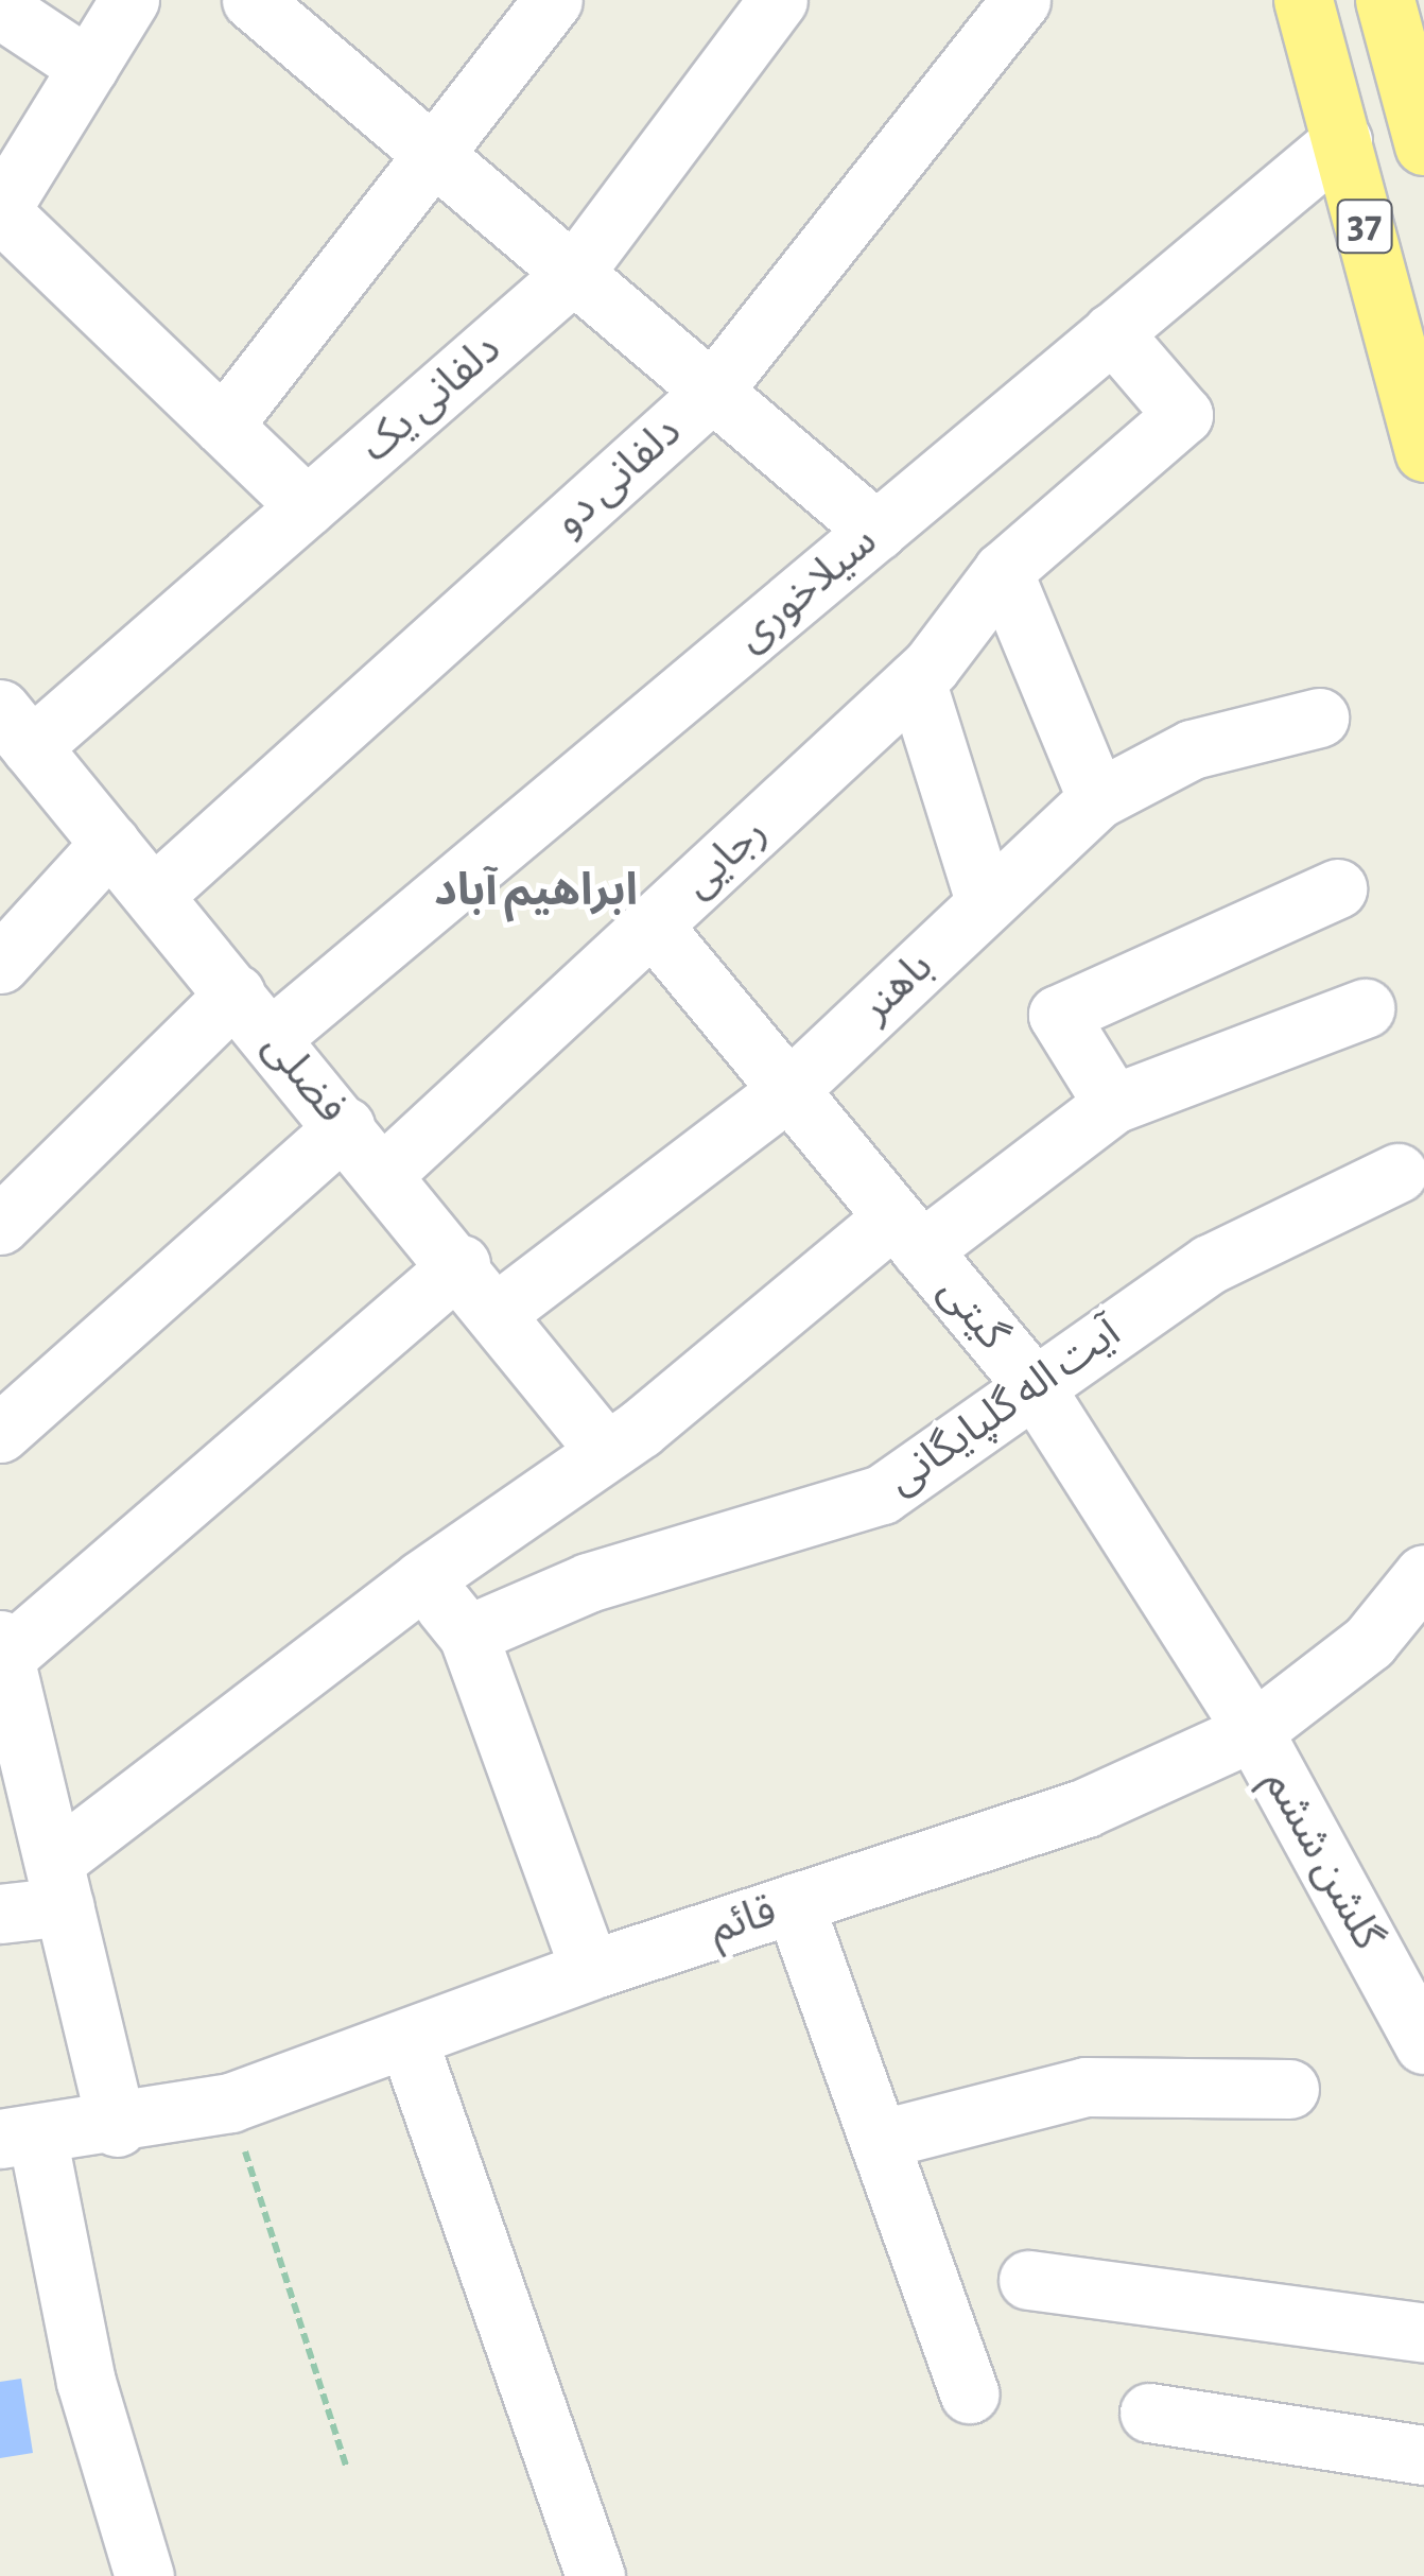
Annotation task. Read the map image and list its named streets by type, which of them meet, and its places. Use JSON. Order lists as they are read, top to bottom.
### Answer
{
  "streets": {
    "highway": ["37"],
    "street": [
      "دلفانی یک",
      "دلفانی دو",
      "سیلاخوری",
      "رجایی",
      "باهنر",
      "فضلی",
      "گیتی",
      "آیت اله گلپایگانی",
      "گلشن ششم",
      "قائم"
    ]
  },
  "crossings": [
    ["37", "سیلاخوری"],
    ["دلفانی یک", "فضلی"],
    ["دلفانی دو", "فضلی"],
    ["سیلاخوری", "رجایی"],
    ["سیلاخوری", "فضلی"],
    ["رجایی", "فضلی"],
    ["رجایی", "گیتی"],
    ["باهنر", "فضلی"],
    ["باهنر", "گیتی"],
    ["گیتی", "آیت اله گلپایگانی"],
    ["گیتی", "گلشن ششم"],
    ["گیتی", "قائم"],
    ["گلشن ششم", "قائم"]
  ],
  "districts": ["ابراهیم آباد"]
}
